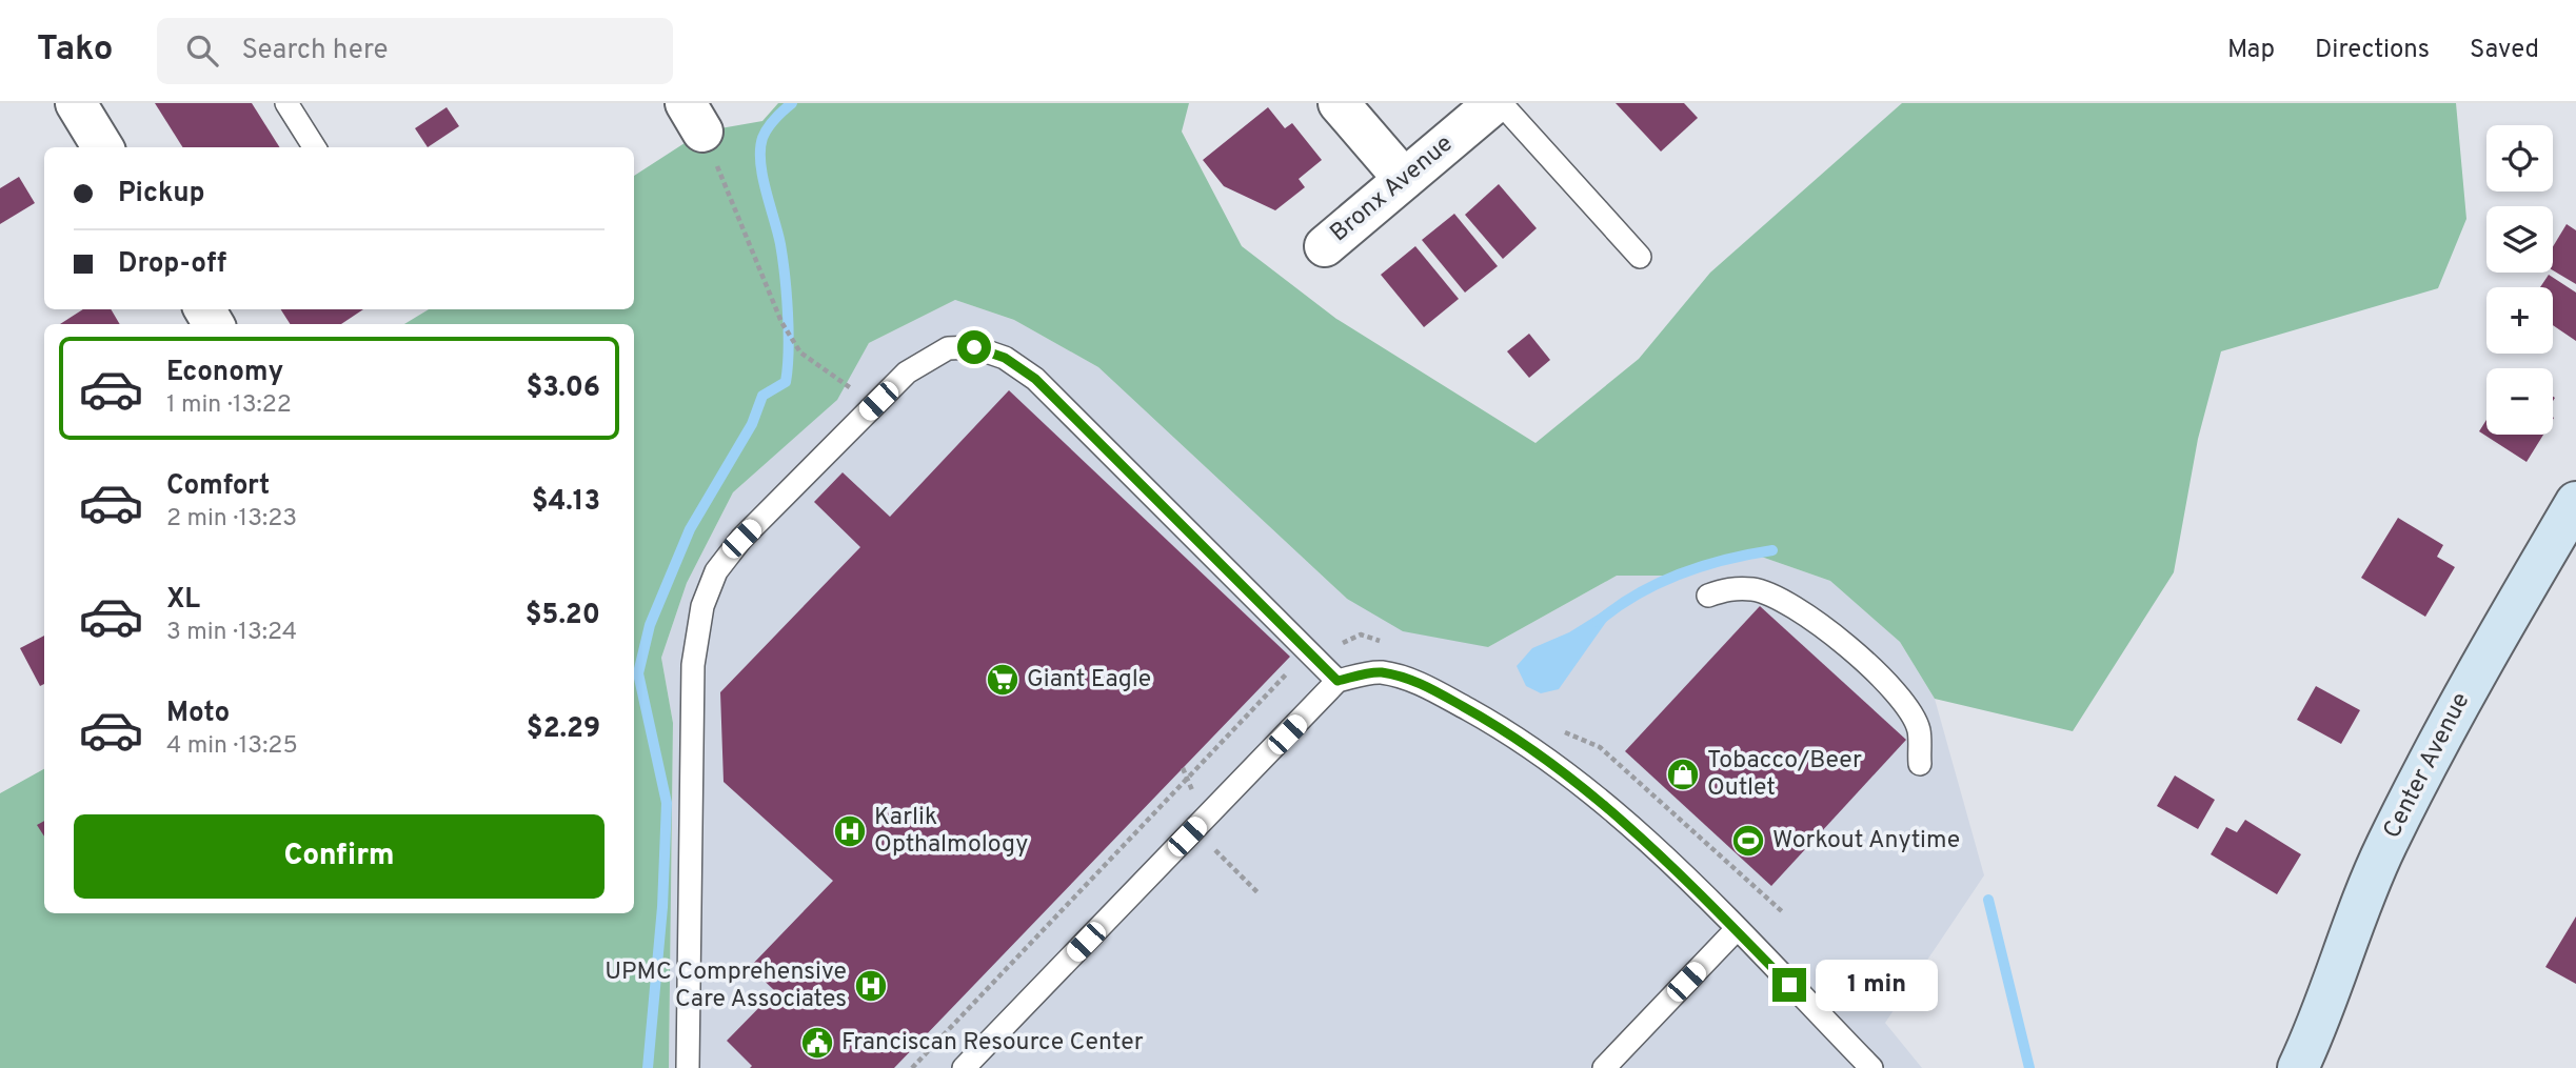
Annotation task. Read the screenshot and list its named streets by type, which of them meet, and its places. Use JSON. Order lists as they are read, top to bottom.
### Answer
{
  "streets": {
    "street": ["Bronx Avenue", "Center Avenue"]
  },
  "places": {
    "supermarket": ["Giant Eagle"],
    "shop": ["Tobacco/Beer Outlet"],
    "hospital": ["Karlik Opthalmology", "UPMC Comprehensive Care Associates"],
    "sports": ["Workout Anytime"],
    "public building": ["Franciscan Resource Center"]
  },
  "page": {
    "header": "Tako",
    "search": "Search here",
    "nav": ["Map", "Directions", "Saved"],
    "map_buttons": ["+", "−"],
    "banner": ["Pickup", "Drop-off"],
    "list": [
      {
        "name": "Economy",
        "note": "1 min · 13:22",
        "value": "$3.06"
      },
      {
        "name": "Comfort",
        "note": "2 min · 13:23",
        "value": "$4.13"
      },
      {
        "name": "XL",
        "note": "3 min · 13:24",
        "value": "$5.20"
      },
      {
        "name": "Moto",
        "note": "4 min · 13:25",
        "value": "$2.29"
      }
    ],
    "buttons": "Confirm",
    "bubble": "1 min"
  }
}
